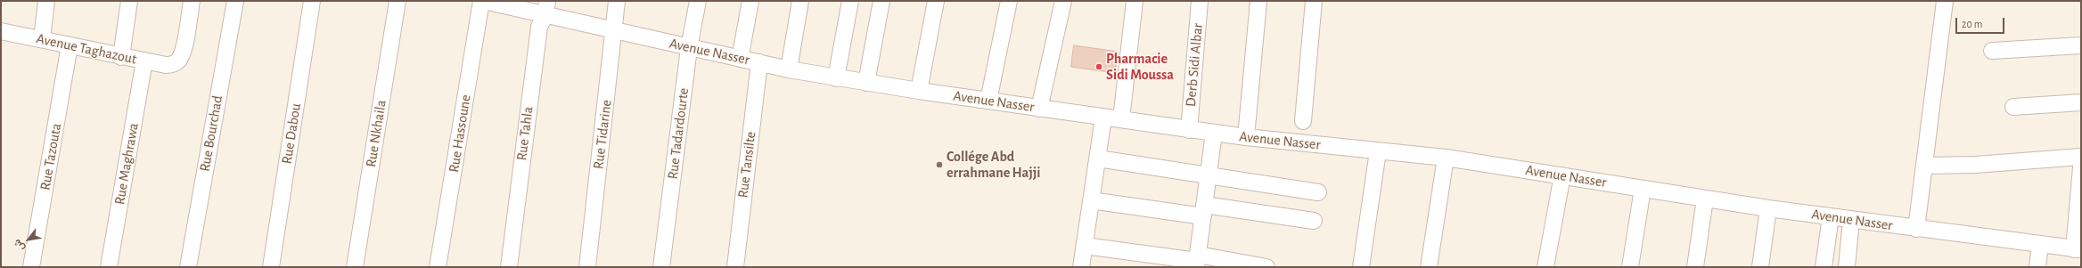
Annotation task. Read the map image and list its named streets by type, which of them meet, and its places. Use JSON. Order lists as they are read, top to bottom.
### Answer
{
  "streets": {
    "street": [
      "Avenue Taghazout",
      "Avenue Nasser",
      "Derb Sidi Albar",
      "Rue Bourchad",
      "Rue Dabou",
      "Rue Nkhaila",
      "Rue Hassoune",
      "Rue Tahla",
      "Rue Tadardourte",
      "Rue Tidarine",
      "Rue Tazouta",
      "Rue Maghrawa",
      "Rue Tansilte"
    ]
  },
  "crossings": [
    ["Avenue Taghazout", "Rue Tazouta"],
    ["Avenue Taghazout", "Rue Maghrawa"],
    ["Avenue Nasser", "Derb Sidi Albar"],
    ["Avenue Nasser", "Rue Hassoune"],
    ["Avenue Nasser", "Rue Tahla"],
    ["Avenue Nasser", "Rue Tadardourte"],
    ["Avenue Nasser", "Rue Tidarine"],
    ["Avenue Nasser", "Rue Tansilte"]
  ],
  "places": ["Pharmacie Sidi Moussa", "Collége Abd errahmane Hajji"],
  "scale_bar": "20 m",
  "north": "bottom left"
}
